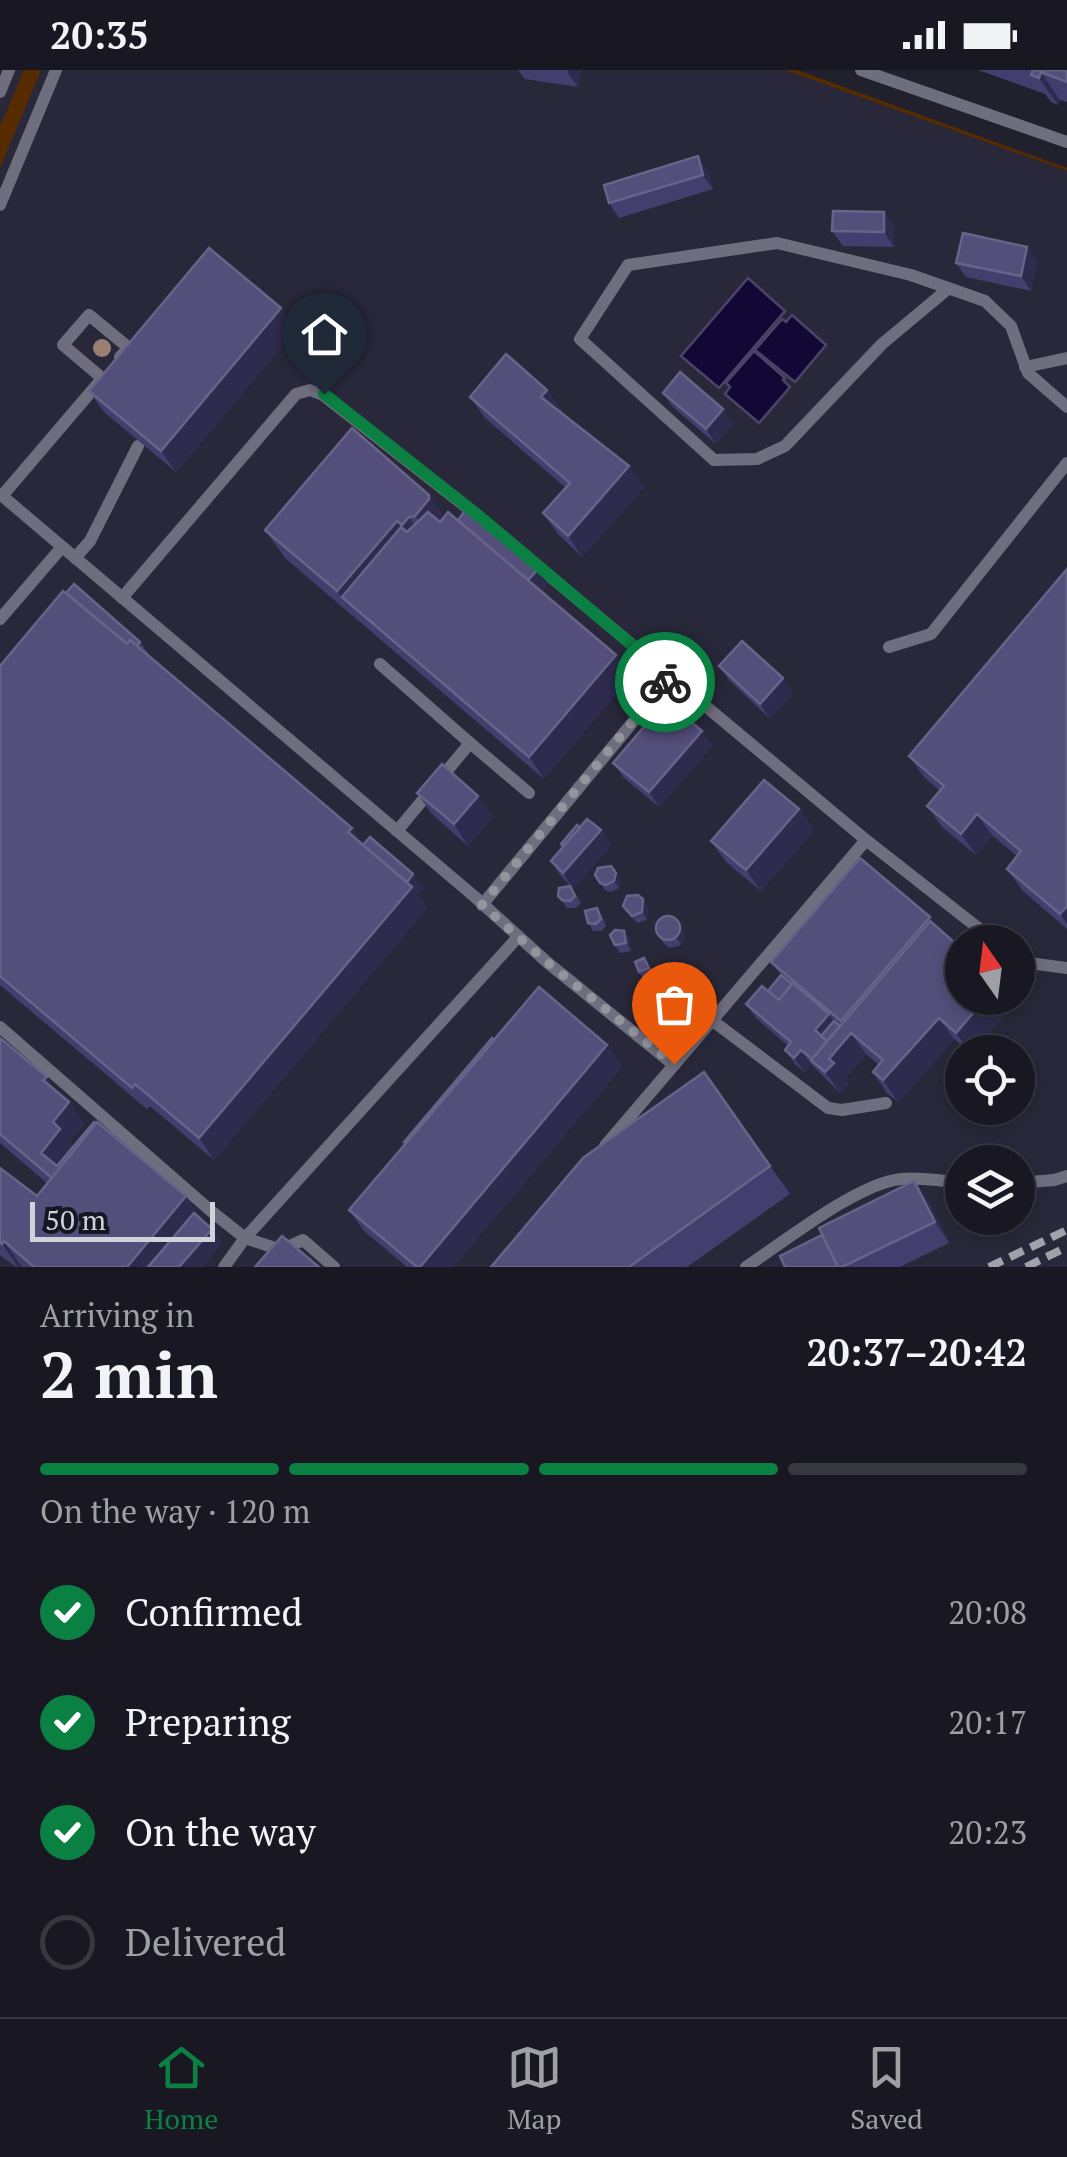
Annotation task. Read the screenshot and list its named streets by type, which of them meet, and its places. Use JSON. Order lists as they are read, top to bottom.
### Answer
{
  "scale_bar": "50 m",
  "north": "top",
  "page": {
    "status": "20:35",
    "scale": "50 m",
    "heading": ["2 min", "Arriving in", "20:37–20:42"],
    "bar": "On the way · 120 m",
    "list": [
      ["Confirmed", "20:08"],
      ["Preparing", "20:17"],
      ["On the way", "20:23"],
      "Delivered"
    ],
    "tabs": ["Home", "Map", "Saved"]
  }
}
